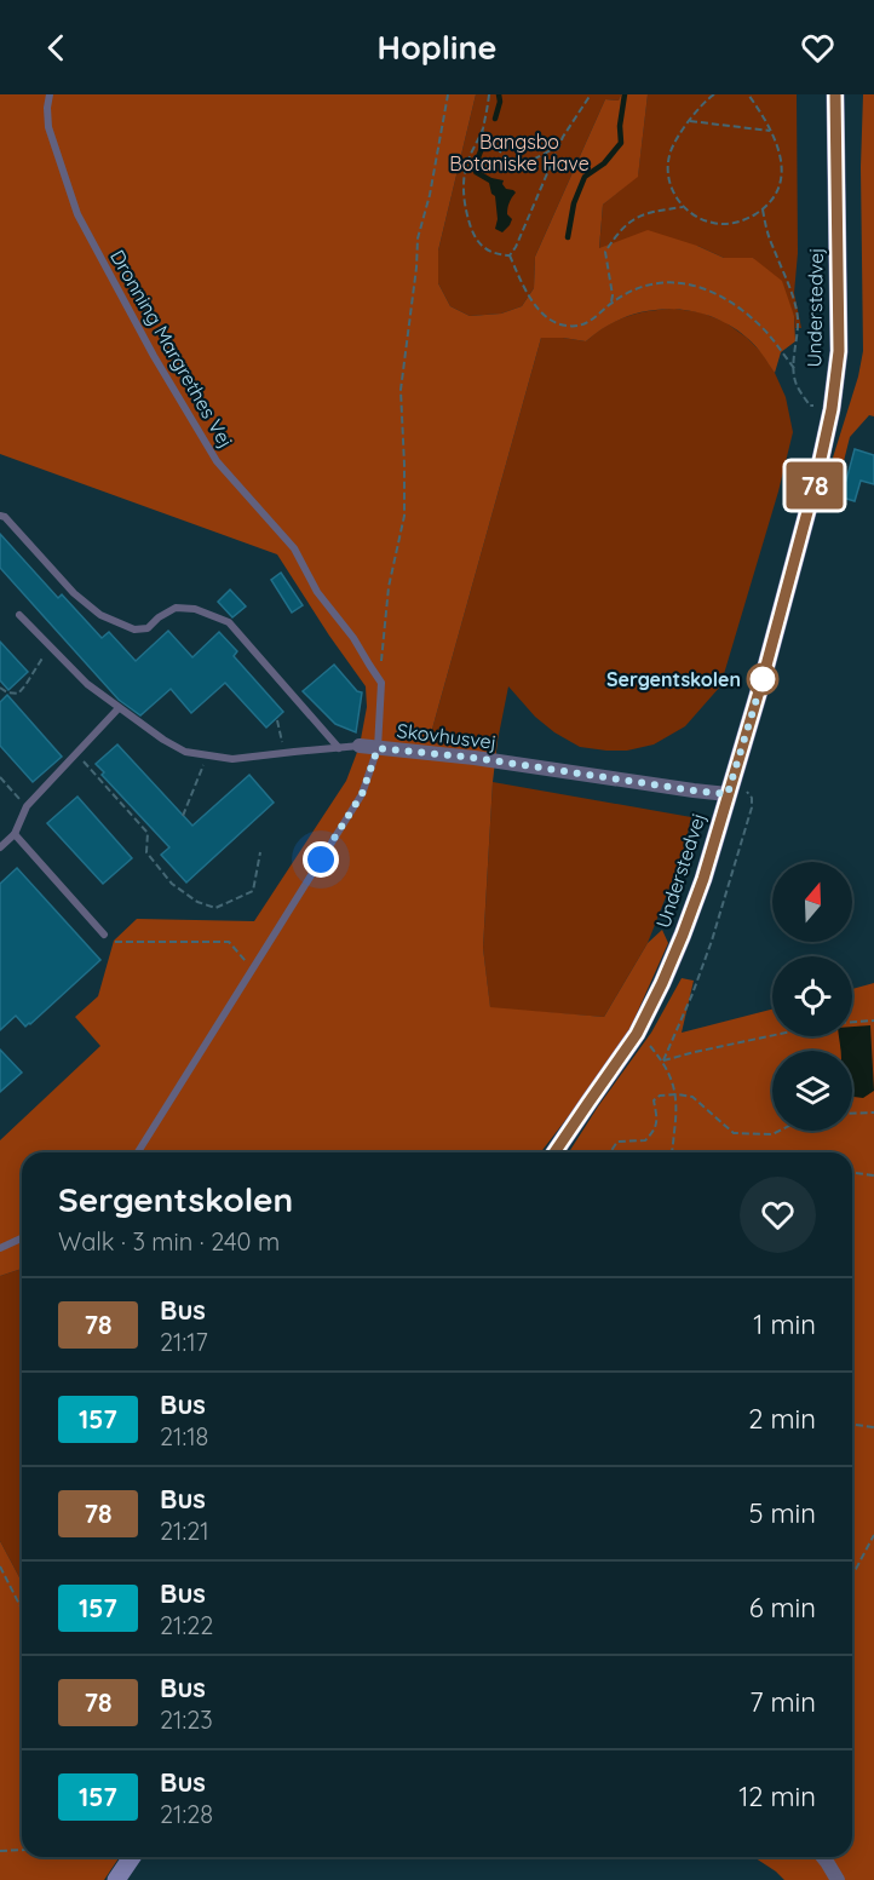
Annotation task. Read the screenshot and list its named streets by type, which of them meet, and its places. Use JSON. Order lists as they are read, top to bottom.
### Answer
{
  "streets": {
    "street": ["Understedvej", "Skovhusvej"],
    "lane": ["Dronning Margrethes Vej"]
  },
  "crossings": [
    ["Understedvej", "Skovhusvej"]
  ],
  "parks": ["Bangsbo Botaniske Have"],
  "places": ["Sergentskolen"],
  "lines": ["bus line 78"],
  "north": "top",
  "page": {
    "header": "Hopline",
    "on_map": "78",
    "heading": ["Sergentskolen", "Walk · 3 min · 240 m"],
    "list": [
      {
        "mark": "78",
        "name": "Bus",
        "note": "21:17",
        "value": "1 min"
      },
      {
        "mark": "157",
        "name": "Bus",
        "note": "21:18",
        "value": "2 min"
      },
      {
        "mark": "78",
        "name": "Bus",
        "note": "21:21",
        "value": "5 min"
      },
      {
        "mark": "157",
        "name": "Bus",
        "note": "21:22",
        "value": "6 min"
      },
      {
        "mark": "78",
        "name": "Bus",
        "note": "21:23",
        "value": "7 min"
      },
      {
        "mark": "157",
        "name": "Bus",
        "note": "21:28",
        "value": "12 min"
      }
    ]
  }
}
